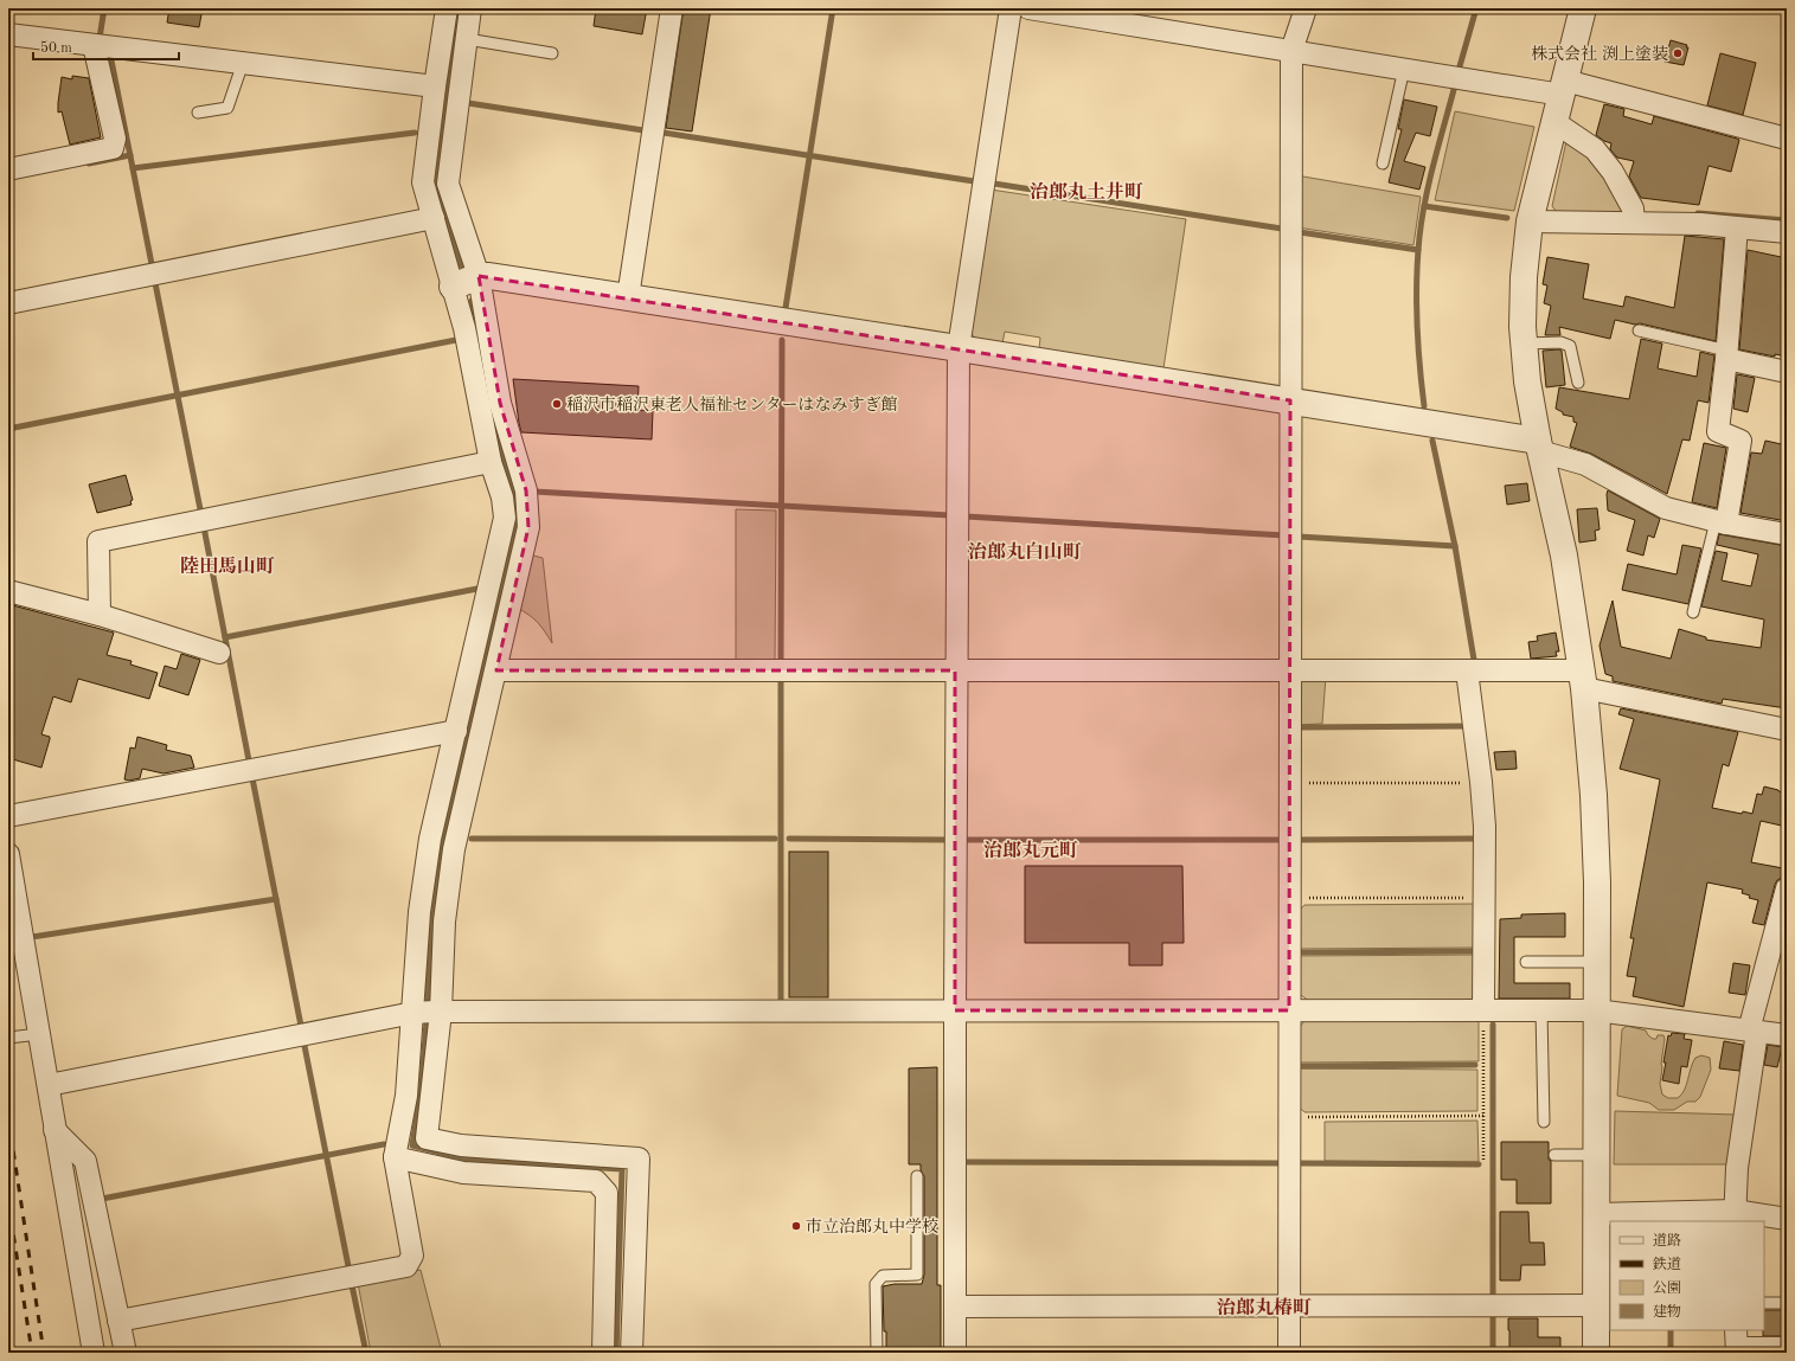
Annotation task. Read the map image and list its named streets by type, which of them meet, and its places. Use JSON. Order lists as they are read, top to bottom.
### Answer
{
  "districts": [
    "治郎丸土井町",
    "治郎丸白山町",
    "陸田馬山町",
    "治郎丸元町",
    "治郎丸椿町"
  ],
  "places": ["株式会社 渕上塗装", "稲沢市稲沢東老人福祉センターはなみすぎ館", "市立治郎丸中学校"],
  "legend": [
    "道路",
    "鉄道",
    "公園",
    "建物"
  ],
  "scale_bar": "50 m"
}
